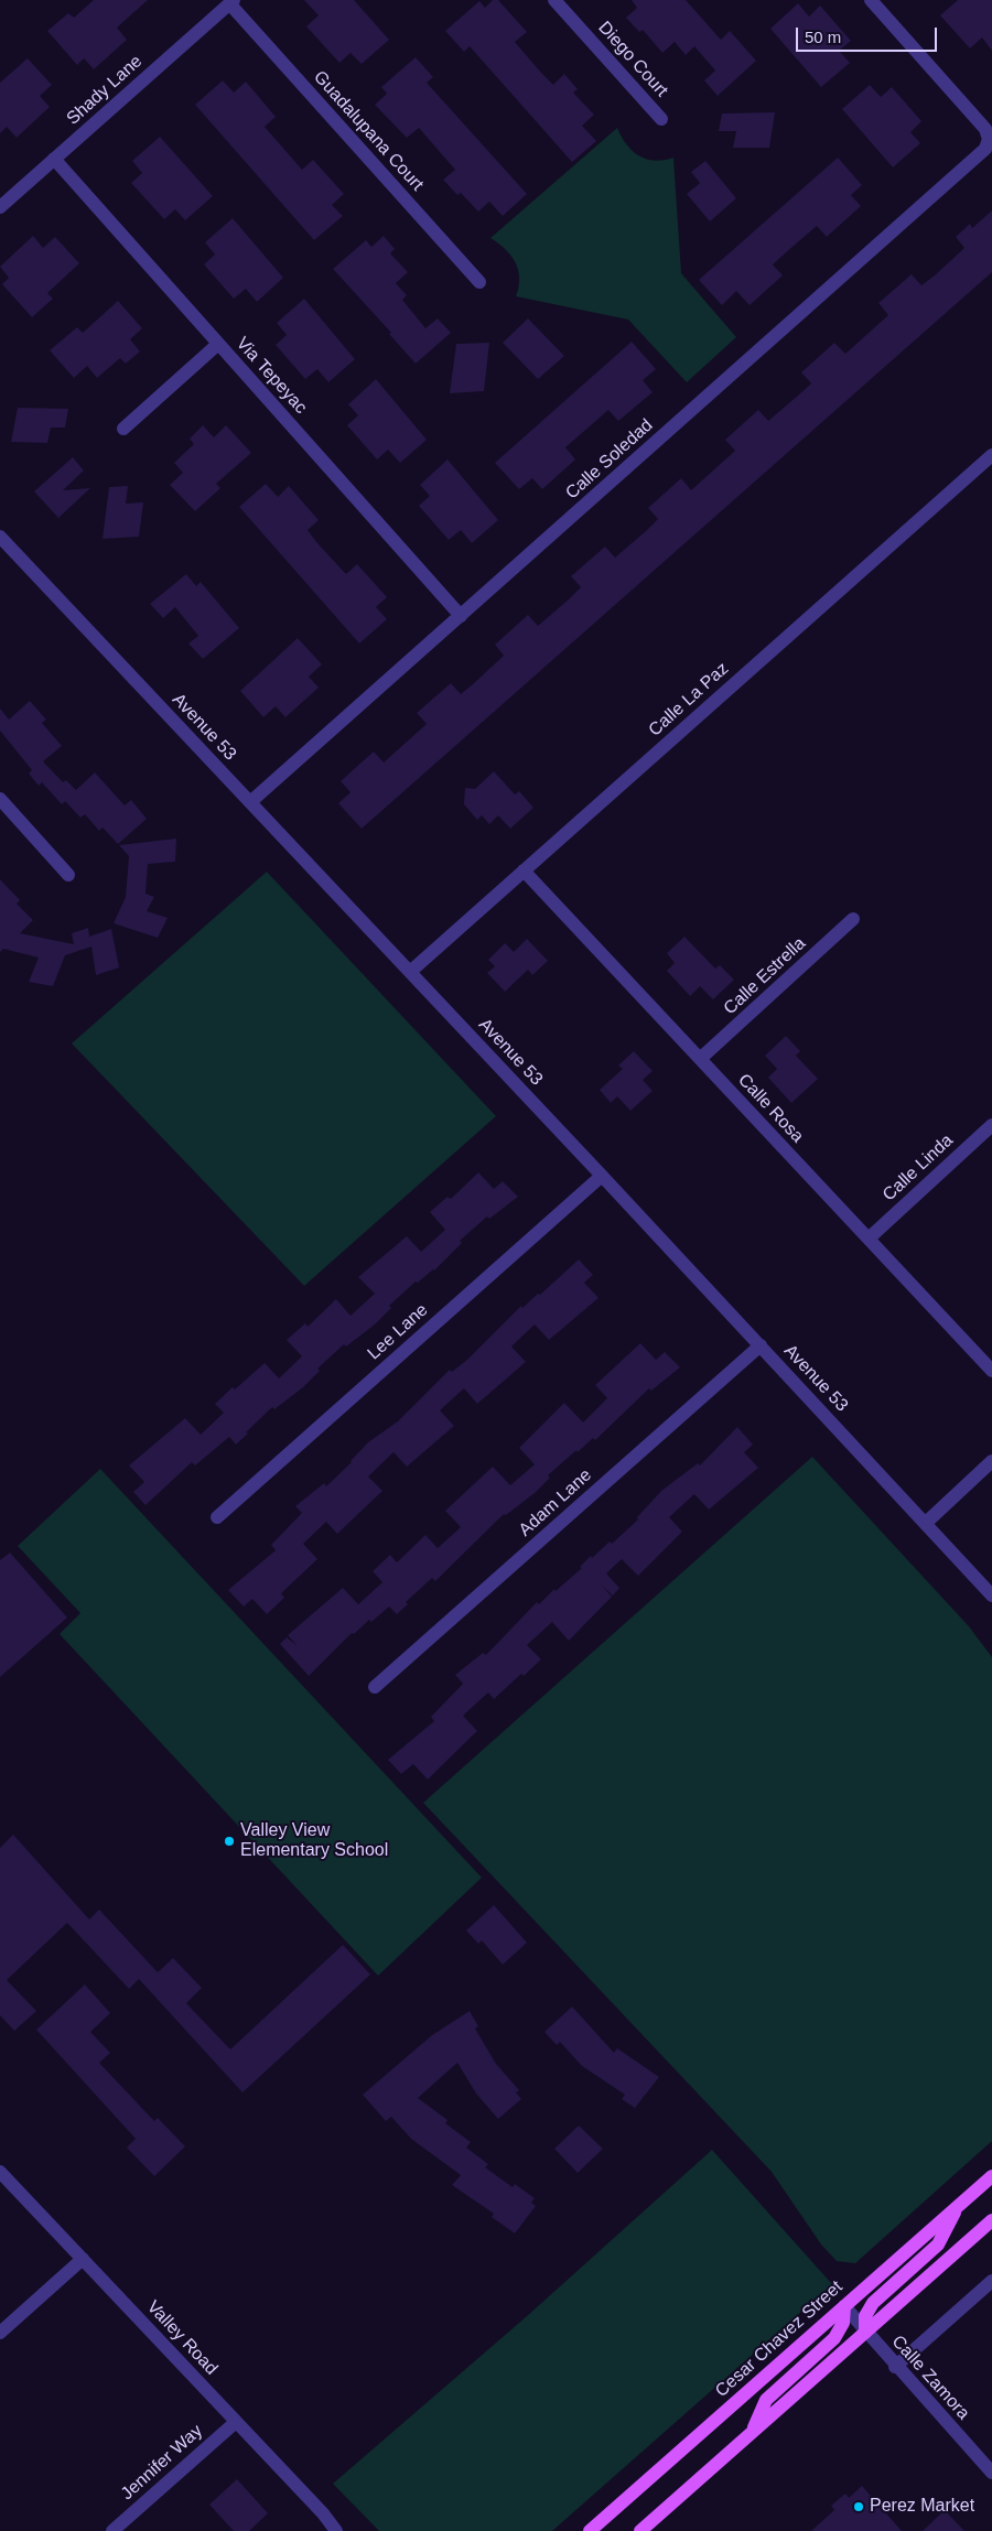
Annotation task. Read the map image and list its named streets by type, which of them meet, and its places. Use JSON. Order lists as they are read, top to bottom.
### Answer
{
  "streets": {
    "main road": ["Cesar Chavez Street"],
    "street": [
      "Diego Court",
      "Shady Lane",
      "Guadalupana Court",
      "Via Tepeyac",
      "Calle Soledad",
      "Calle La Paz",
      "Avenue 53",
      "Calle Estrella",
      "Calle Rosa",
      "Calle Linda",
      "Lee Lane",
      "Adam Lane",
      "Valley Road",
      "Calle Zamora",
      "Jennifer Way"
    ]
  },
  "crossings": [
    ["Shady Lane", "Guadalupana Court"],
    ["Shady Lane", "Via Tepeyac"],
    ["Via Tepeyac", "Calle Soledad"],
    ["Calle Soledad", "Avenue 53"],
    ["Calle La Paz", "Avenue 53"],
    ["Calle La Paz", "Calle Rosa"],
    ["Avenue 53", "Lee Lane"],
    ["Avenue 53", "Adam Lane"],
    ["Calle Estrella", "Calle Rosa"],
    ["Calle Rosa", "Calle Linda"],
    ["Valley Road", "Jennifer Way"],
    ["Cesar Chavez Street", "Calle Zamora"]
  ],
  "places": ["Valley View Elementary School", "Perez Market"],
  "scale_bar": "50 m"
}
